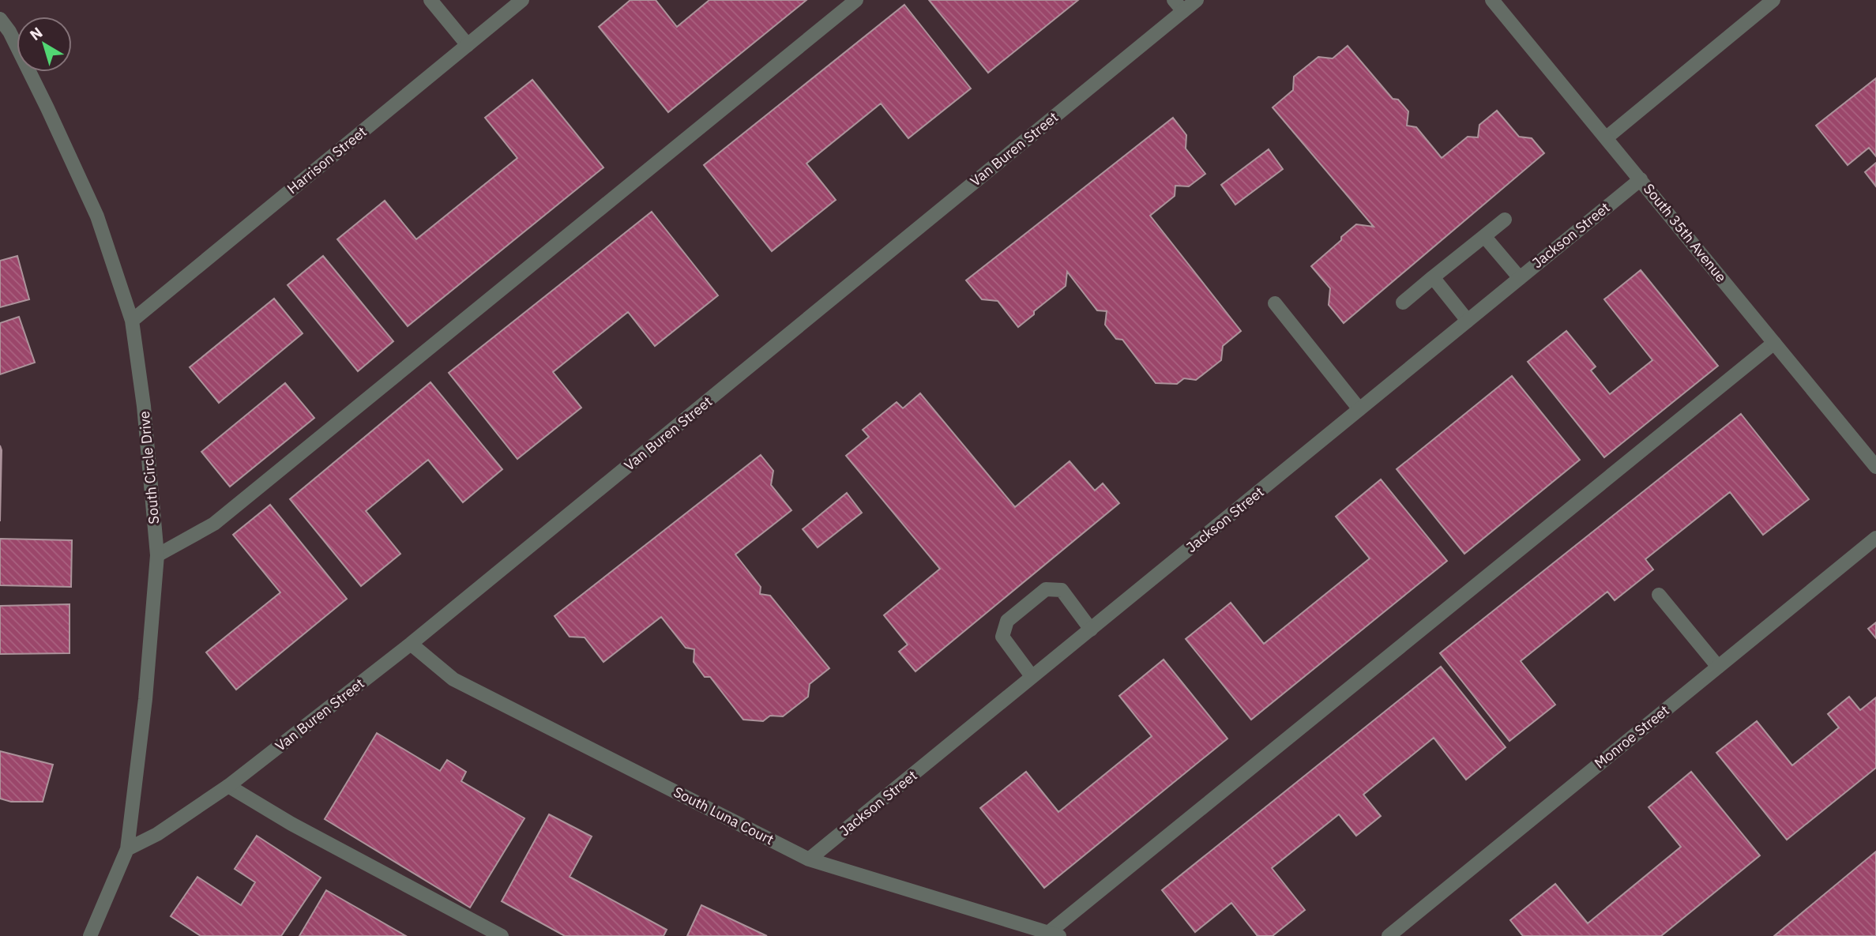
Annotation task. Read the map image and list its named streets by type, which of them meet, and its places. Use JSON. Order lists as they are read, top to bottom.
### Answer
{
  "streets": {
    "street": [
      "Van Buren Street",
      "Harrison Street",
      "South 35th Avenue",
      "Jackson Street",
      "South Circle Drive",
      "Monroe Street",
      "South Luna Court"
    ]
  },
  "crossings": [
    ["Van Buren Street", "South Circle Drive"],
    ["Van Buren Street", "South Luna Court"],
    ["Harrison Street", "South Circle Drive"],
    ["South 35th Avenue", "Jackson Street"],
    ["Jackson Street", "South Luna Court"]
  ],
  "north": "top left"
}
